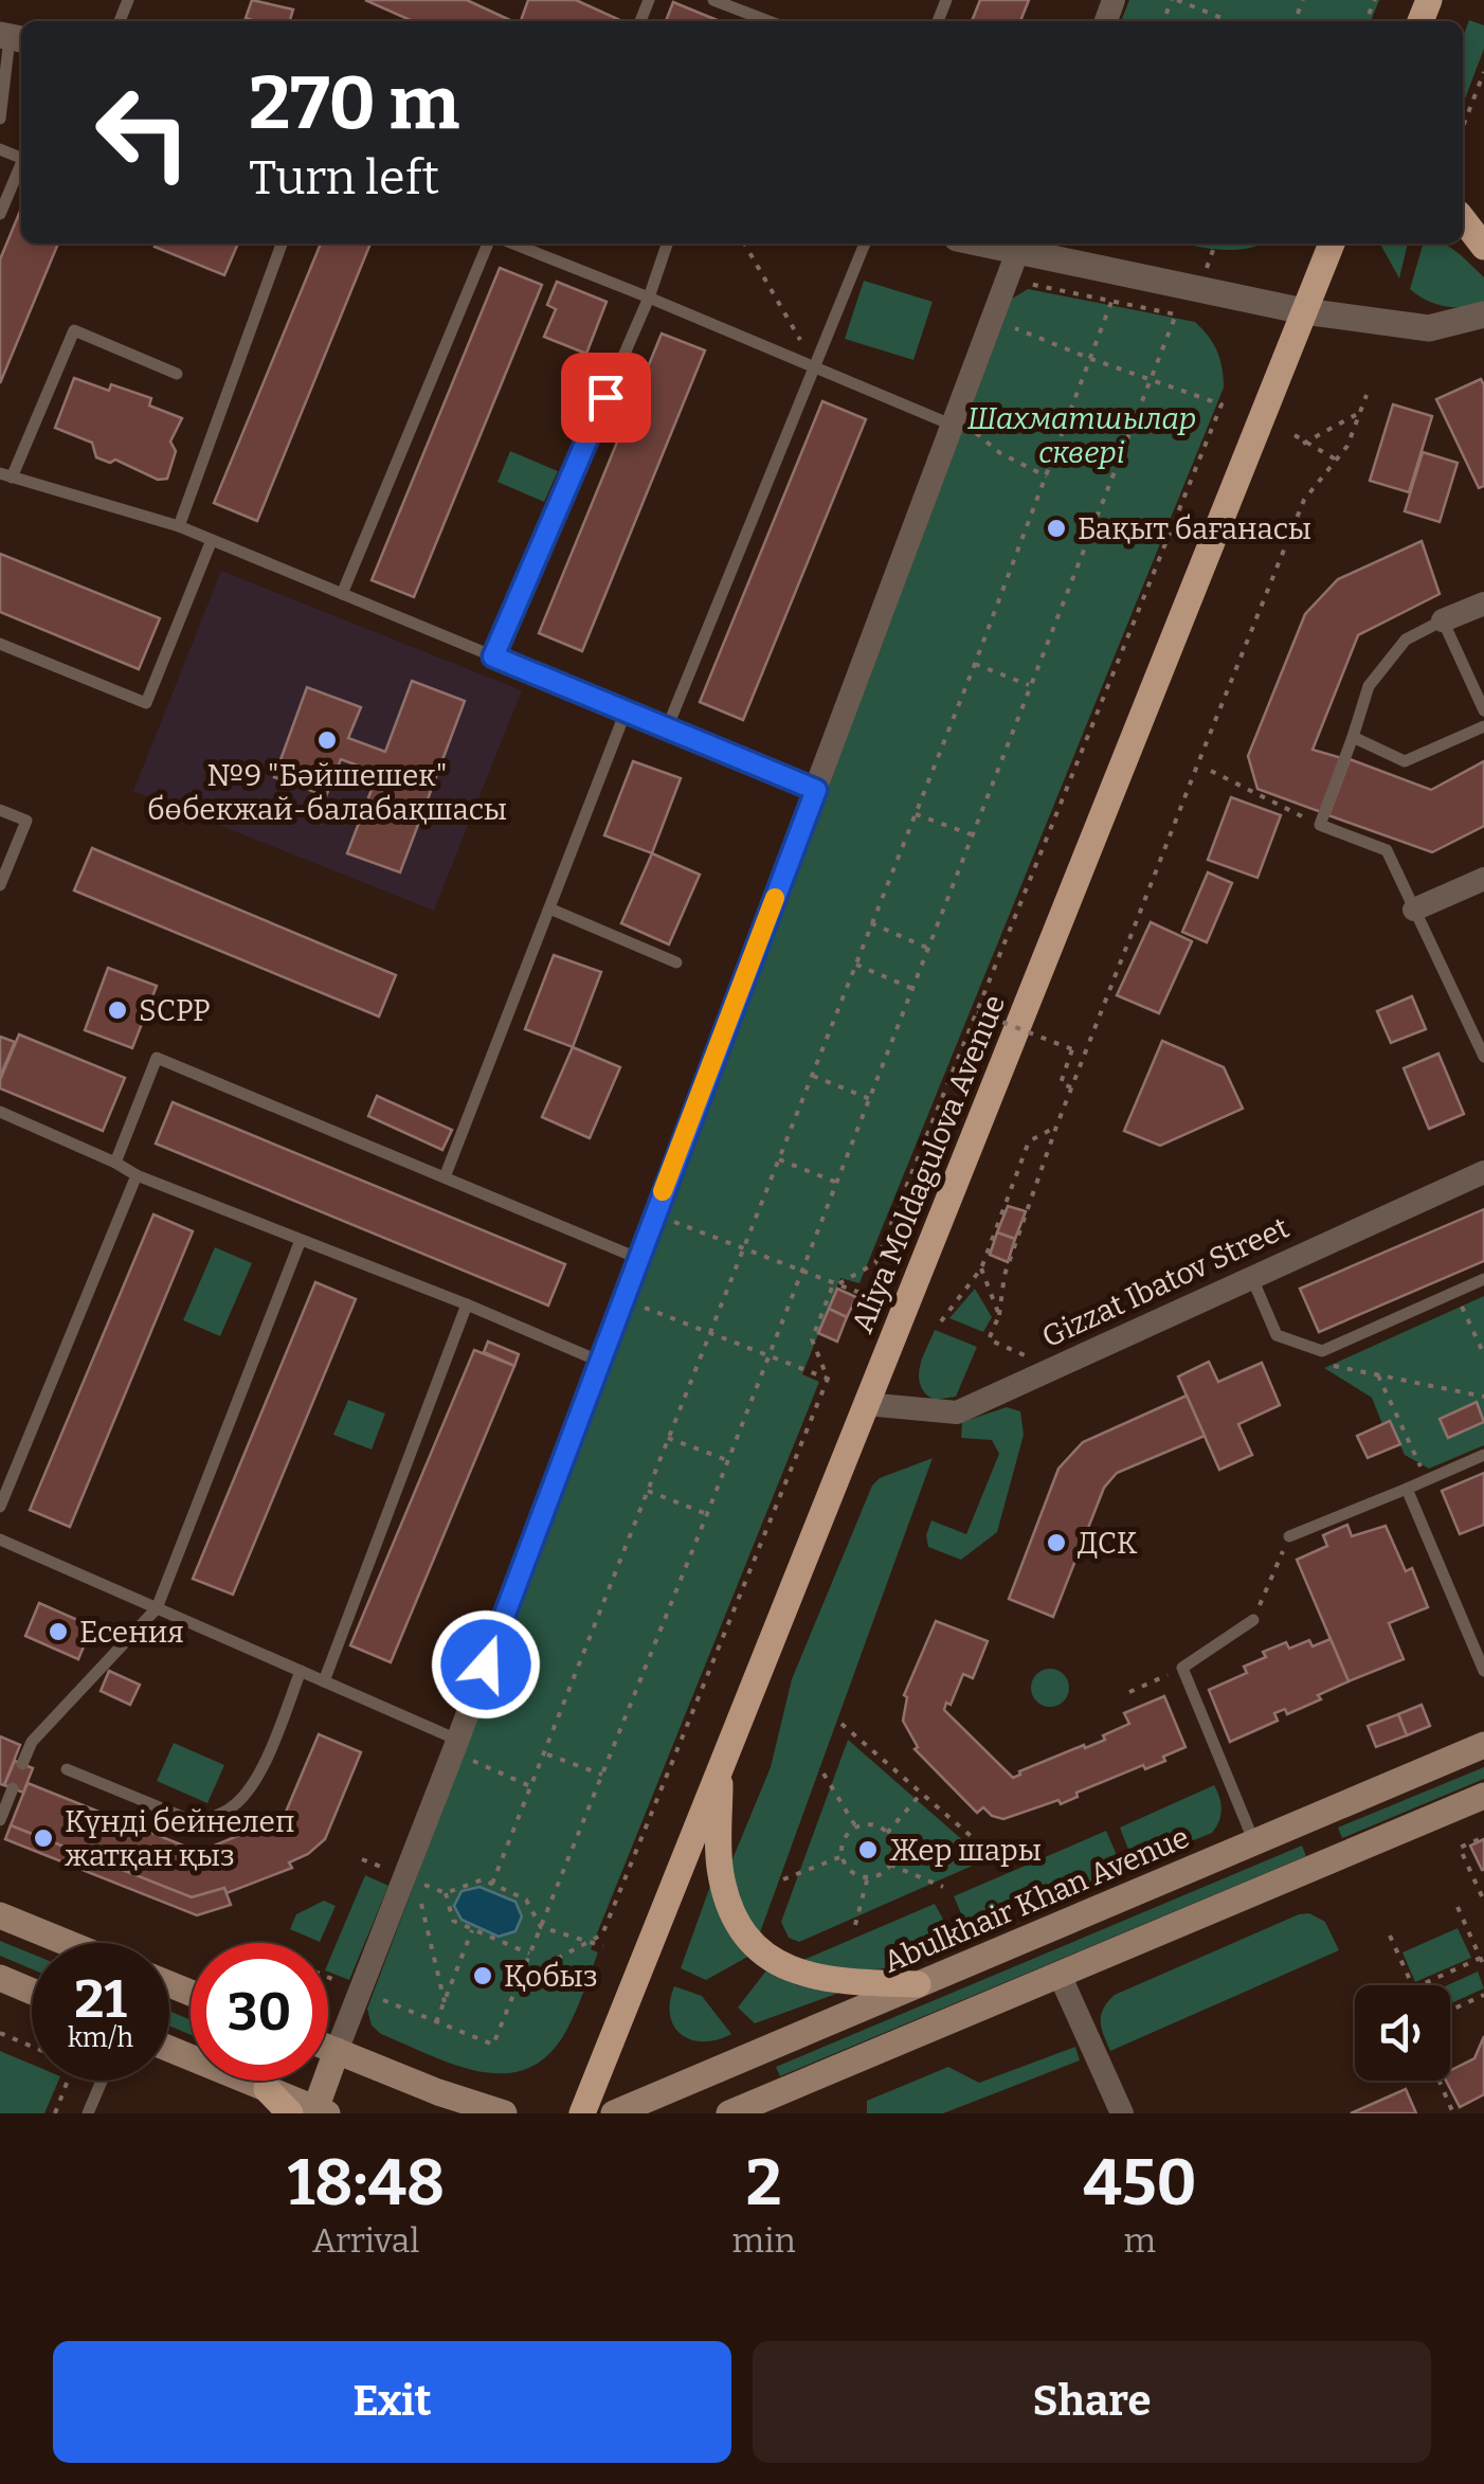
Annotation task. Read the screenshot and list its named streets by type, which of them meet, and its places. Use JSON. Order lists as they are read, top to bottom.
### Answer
{
  "streets": {
    "main road": ["Aliya Moldagulova Avenue", "Abulkhair Khan Avenue"],
    "street": ["Gizzat Ibatov Street"]
  },
  "crossings": [
    ["Aliya Moldagulova Avenue", "Gizzat Ibatov Street"]
  ],
  "parks": ["Шахматшылар сквері"],
  "places": [
    "Бақыт бағанасы",
    "№9 \"Бәйшешек\" бөбекжай-балабақшасы",
    "SCPP",
    "ДСК",
    "Есения",
    "Күнді бейнелеп жатқан қыз",
    "Жер шары",
    "Қобыз"
  ],
  "page": {
    "turn": ["270 m", "Turn left"],
    "speed": "21 km/h",
    "limit": "30",
    "eta": [
      "18:48",
      "Arrival",
      "2",
      "min",
      "450",
      "m"
    ],
    "buttons": ["Exit", "Share"]
  }
}
